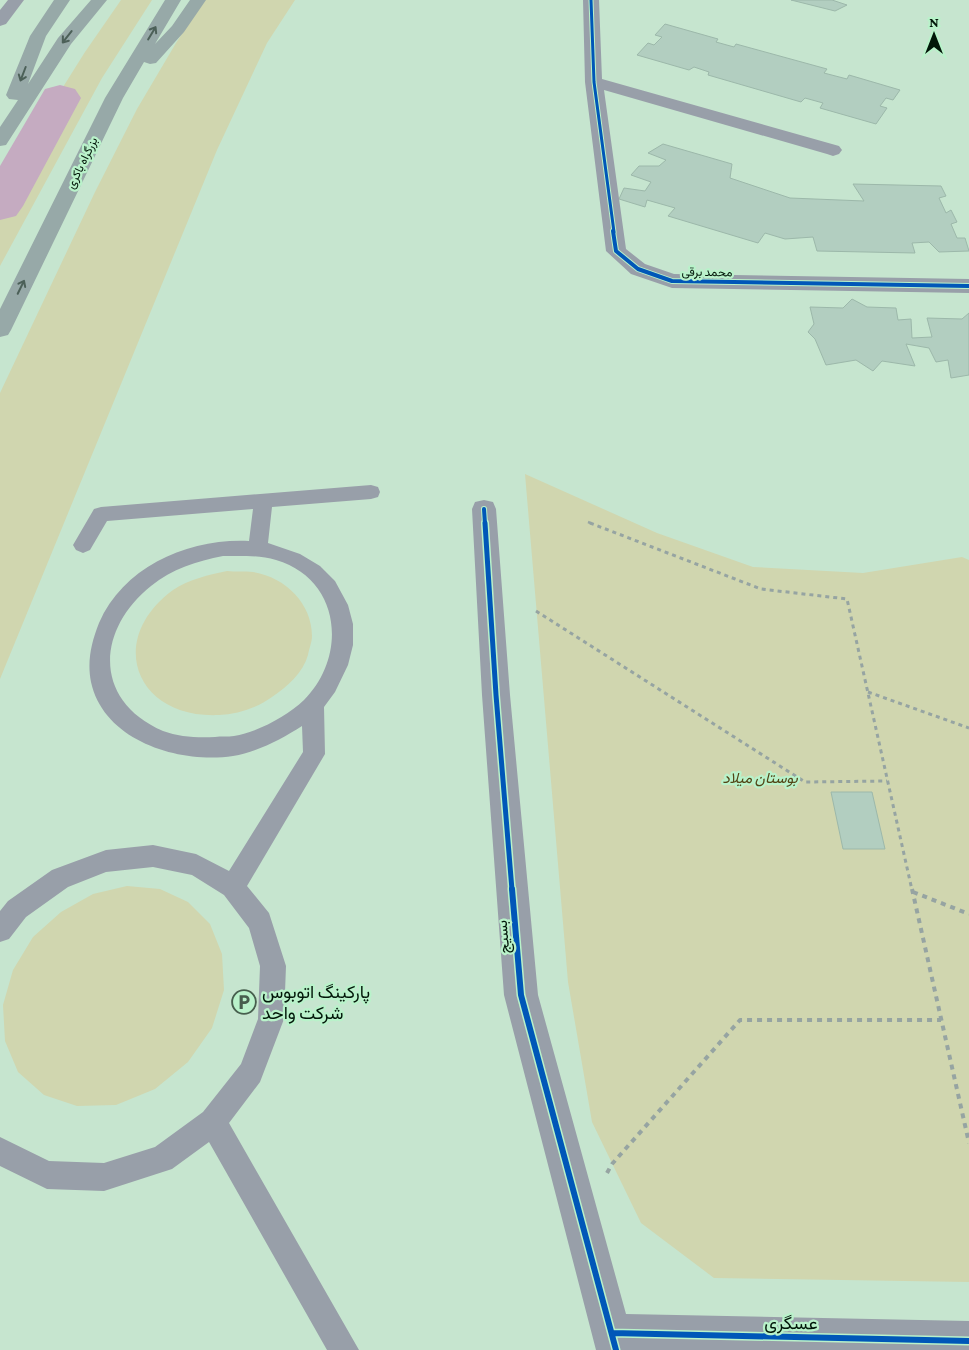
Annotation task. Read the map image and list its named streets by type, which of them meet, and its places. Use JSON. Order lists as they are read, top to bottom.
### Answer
{
  "streets": {
    "highway": ["بزرگراه باکری"],
    "street": ["محمد برقی", "بسیج", "عسگری"]
  },
  "crossings": [
    ["بسیج", "عسگری"]
  ],
  "parks": ["بوستان میلاد"],
  "places": {
    "parking": ["پارکینگ اتوبوس شرکت واحد"]
  },
  "north": "top"
}
